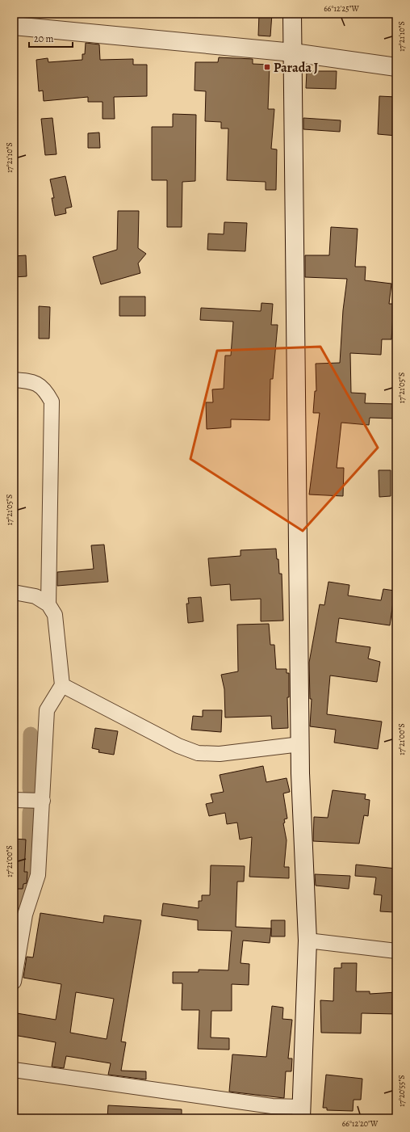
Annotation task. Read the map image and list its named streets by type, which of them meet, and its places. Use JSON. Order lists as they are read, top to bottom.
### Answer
{
  "places": {
    "transit": ["Parada J"]
  },
  "scale_bar": "20 m",
  "coordinates": [
    "66°12'25\"W",
    "17°21'10\"S",
    "17°21'05\"S",
    "17°21'00\"S",
    "17°20'55\"S",
    "66°12'20\"W"
  ]
}
